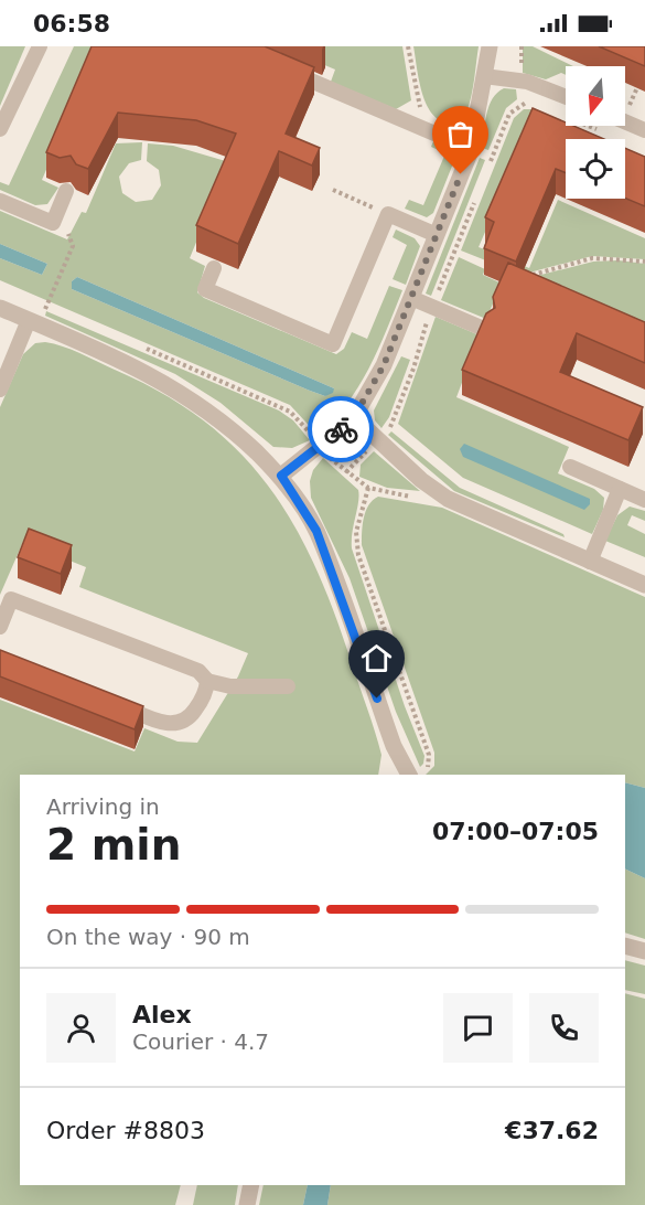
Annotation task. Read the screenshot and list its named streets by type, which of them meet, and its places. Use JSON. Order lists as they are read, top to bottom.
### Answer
{
  "north": "bottom",
  "page": {
    "status": "06:58",
    "heading": ["2 min", "Arriving in", "07:00–07:05"],
    "panel": [
      "Alex",
      "Courier · 4.7",
      "Order #8803",
      "€37.62"
    ],
    "bar": "On the way · 90 m"
  }
}
